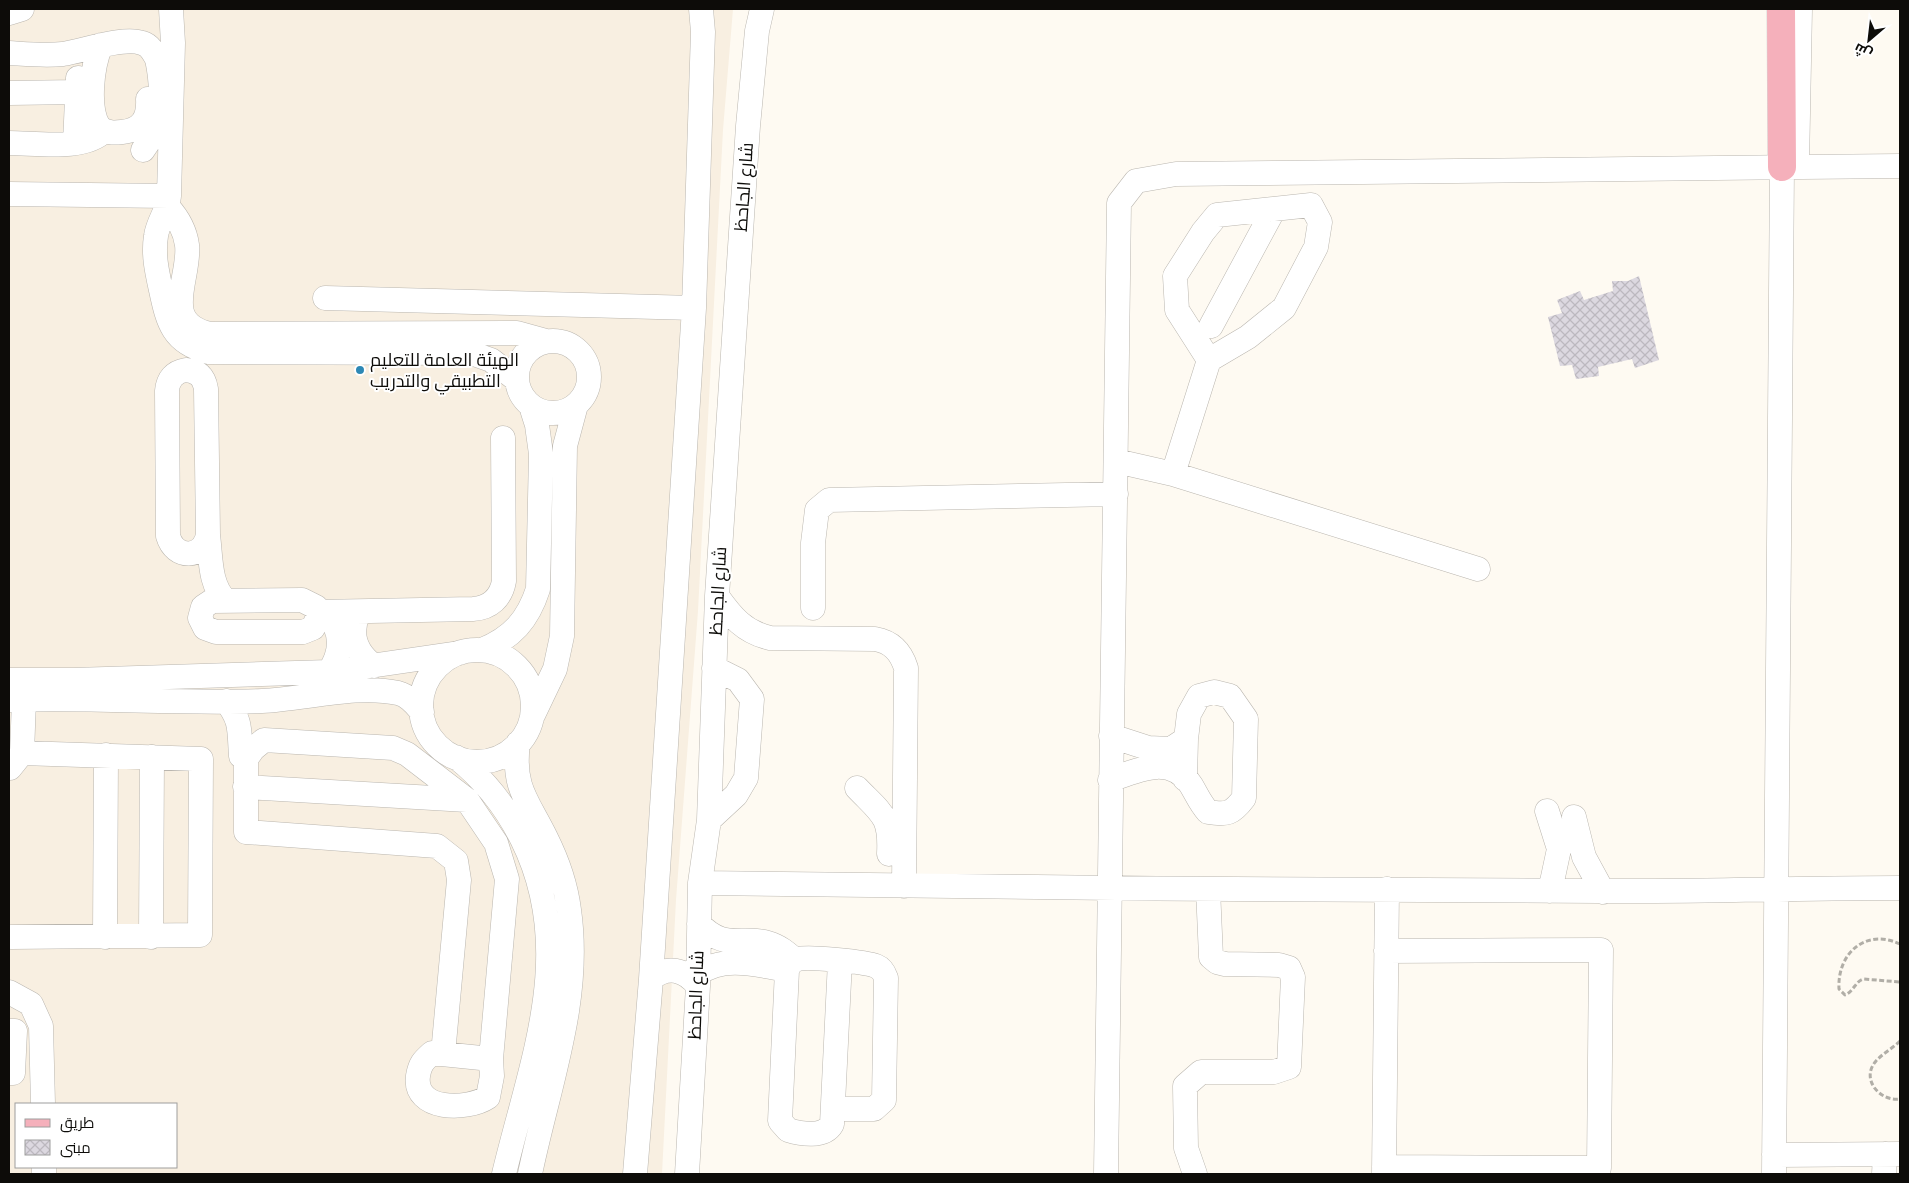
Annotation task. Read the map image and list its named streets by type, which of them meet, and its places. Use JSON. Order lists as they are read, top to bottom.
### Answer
{
  "streets": {
    "street": ["شارع الجاحظ"]
  },
  "places": ["الهيئة العامة للتعليم التطبيقي والتدريب"],
  "legend": ["طريق", "مبنى"],
  "north": "bottom left"
}
